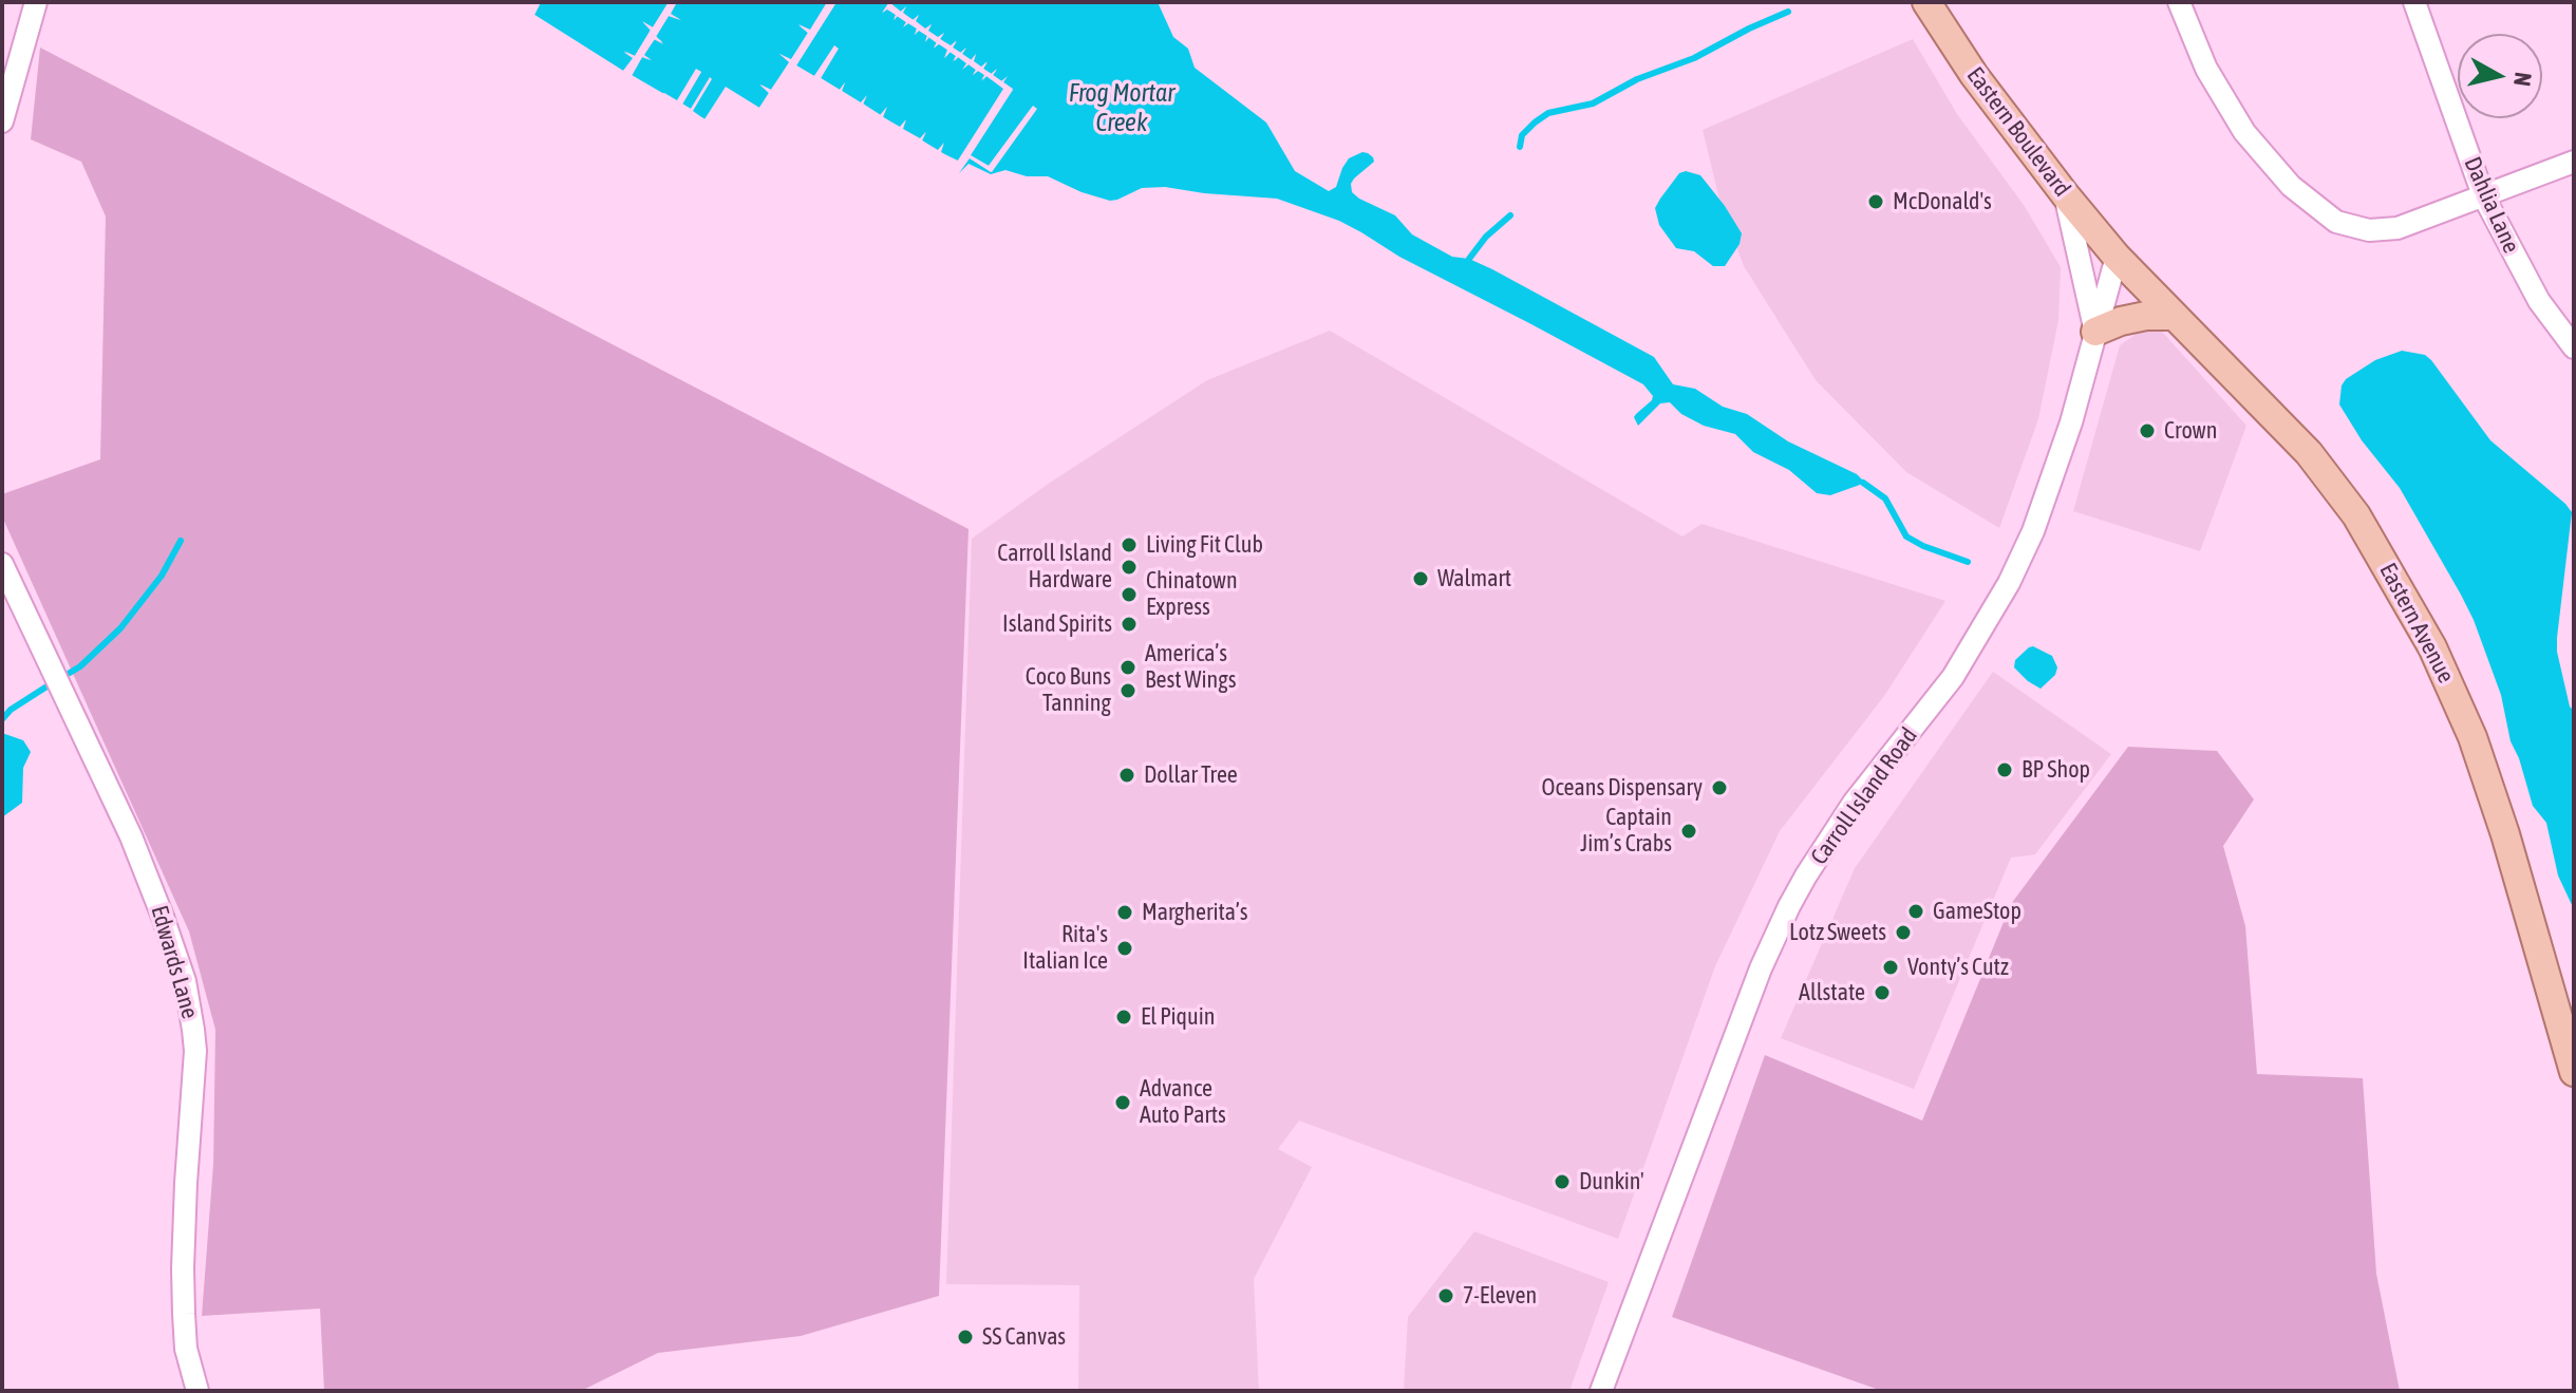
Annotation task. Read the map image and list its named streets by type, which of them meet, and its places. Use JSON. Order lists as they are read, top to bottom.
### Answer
{
  "streets": {
    "main road": ["Eastern Boulevard", "Eastern Avenue"],
    "street": ["Dahlia Lane", "Carroll Island Road", "Edwards Lane"]
  },
  "crossings": [
    ["Eastern Boulevard", "Eastern Avenue"],
    ["Eastern Boulevard", "Carroll Island Road"],
    ["Eastern Avenue", "Carroll Island Road"]
  ],
  "water": ["Frog Mortar Creek"],
  "places": [
    "McDonald's",
    "Crown",
    "Living Fit Club",
    "Carroll Island Hardware",
    "Walmart",
    "Chinatown Express",
    "Island Spirits",
    "America’s Best Wings",
    "Coco Buns Tanning",
    "BP Shop",
    "Dollar Tree",
    "Oceans Dispensary",
    "Captain Jim’s Crabs",
    "GameStop",
    "Margherita’s",
    "Lotz Sweets",
    "Rita's Italian Ice",
    "Vonty’s Cutz",
    "Allstate",
    "El Piquin",
    "Advance Auto Parts",
    "Dunkin'",
    "7-Eleven",
    "SS Canvas"
  ],
  "north": "right"
}
